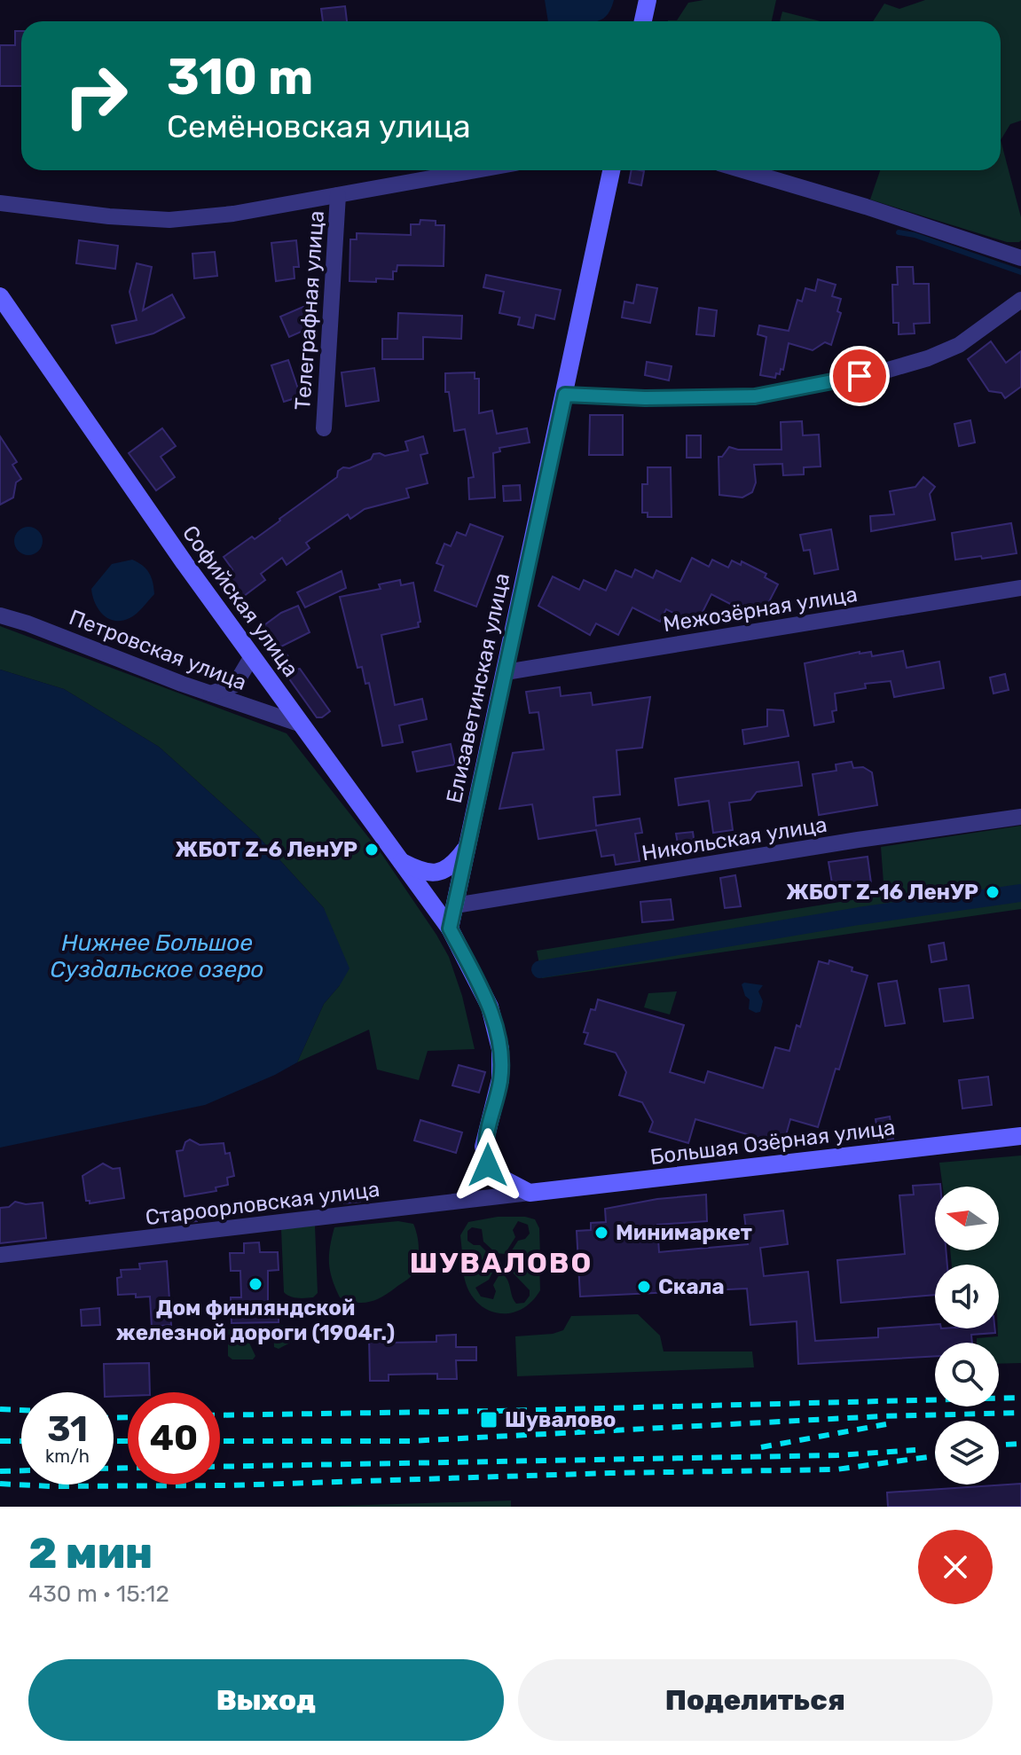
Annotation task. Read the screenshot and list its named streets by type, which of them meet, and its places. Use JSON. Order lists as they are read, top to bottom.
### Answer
{
  "streets": {
    "street": [
      "Телеграфная улица",
      "Софийская улица",
      "Межозёрная улица",
      "Петровская улица",
      "Елизаветинская улица",
      "Никольская улица",
      "Большая Озёрная улица",
      "Староорловская улица"
    ]
  },
  "crossings": [
    ["Софийская улица", "Петровская улица"],
    ["Софийская улица", "Елизаветинская улица"],
    ["Межозёрная улица", "Елизаветинская улица"],
    ["Елизаветинская улица", "Никольская улица"],
    ["Большая Озёрная улица", "Староорловская улица"]
  ],
  "districts": ["ШУВАЛОВО"],
  "water": ["Нижнее Большое Суздальское озеро"],
  "places": {
    "other": [
      "ЖБОТ Z-6 ЛенУР",
      "ЖБОТ Z-16 ЛенУР",
      "Минимаркет",
      "Дом финляндской железной дороги (1904г.)",
      "Скала"
    ],
    "transit": ["Шувалово"]
  },
  "north": "left",
  "page": {
    "turn": ["310 m", "Семёновская улица"],
    "speed": "31 km/h",
    "limit": "40",
    "heading": ["2 мин", "430 m · 15:12"],
    "buttons": ["Выход", "Поделиться"]
  }
}
